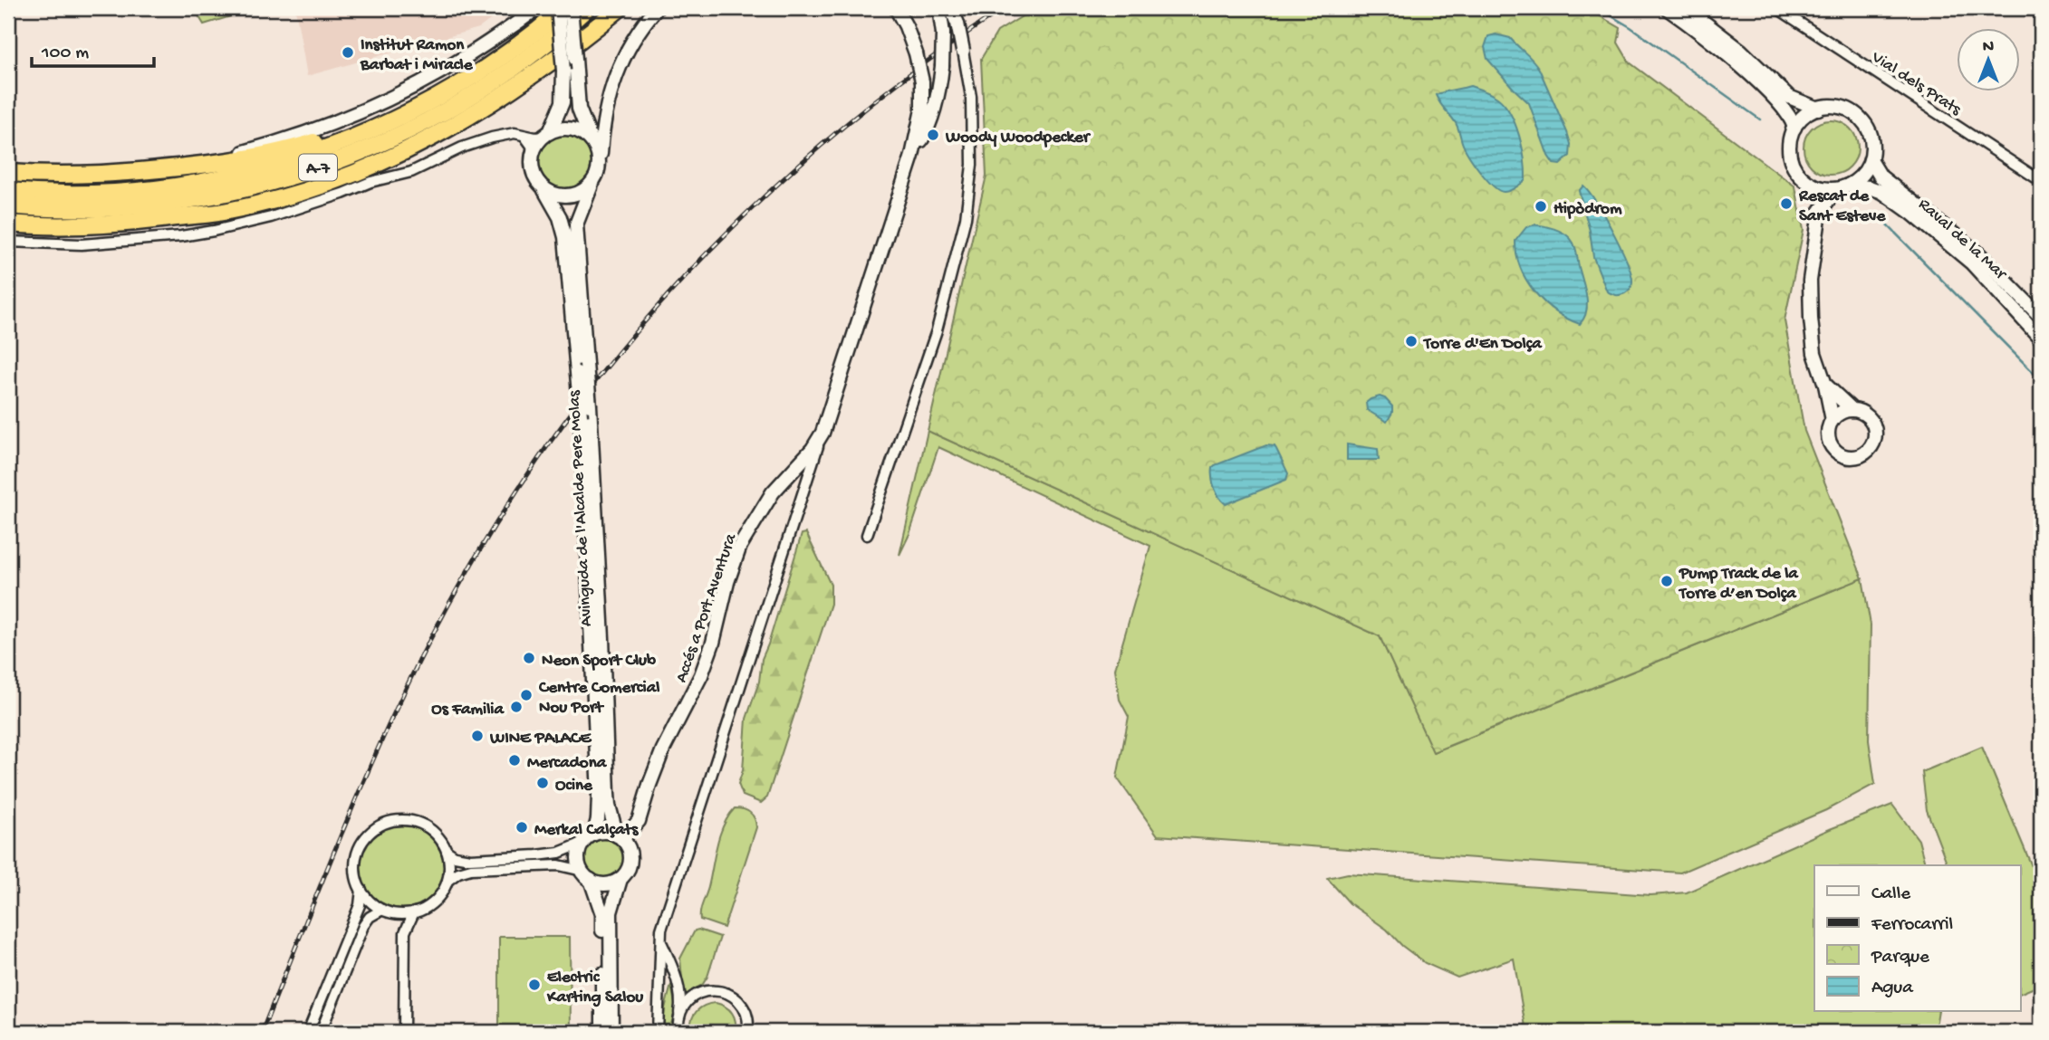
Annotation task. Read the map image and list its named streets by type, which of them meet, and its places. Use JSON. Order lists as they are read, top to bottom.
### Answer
{
  "streets": {
    "highway": ["A-7"],
    "street": [
      "Vial dels Prats",
      "Raval de la Mar",
      "Avinguda de l'Alcalde Pere Molas",
      "Accés a Port Aventura"
    ]
  },
  "crossings": [
    ["Avinguda de l'Alcalde Pere Molas", "Accés a Port Aventura"]
  ],
  "places": [
    "Institut Ramon Barbat i Miracle",
    "Woody Woodpecker",
    "Rescat de Sant Esteve",
    "Hipòdrom",
    "Torre d'En Dolça",
    "Pump Track de la Torre d’en Dolça",
    "Neon Sport Club",
    "Centre Comercial Nou Port",
    "Os Familia",
    "WINE PALACE",
    "Mercadona",
    "Ocine",
    "Merkal Calçats",
    "Electric Karting Salou"
  ],
  "legend": [
    "Calle",
    "Ferrocarril",
    "Parque",
    "Agua"
  ],
  "scale_bar": "100 m",
  "north": "top"
}
